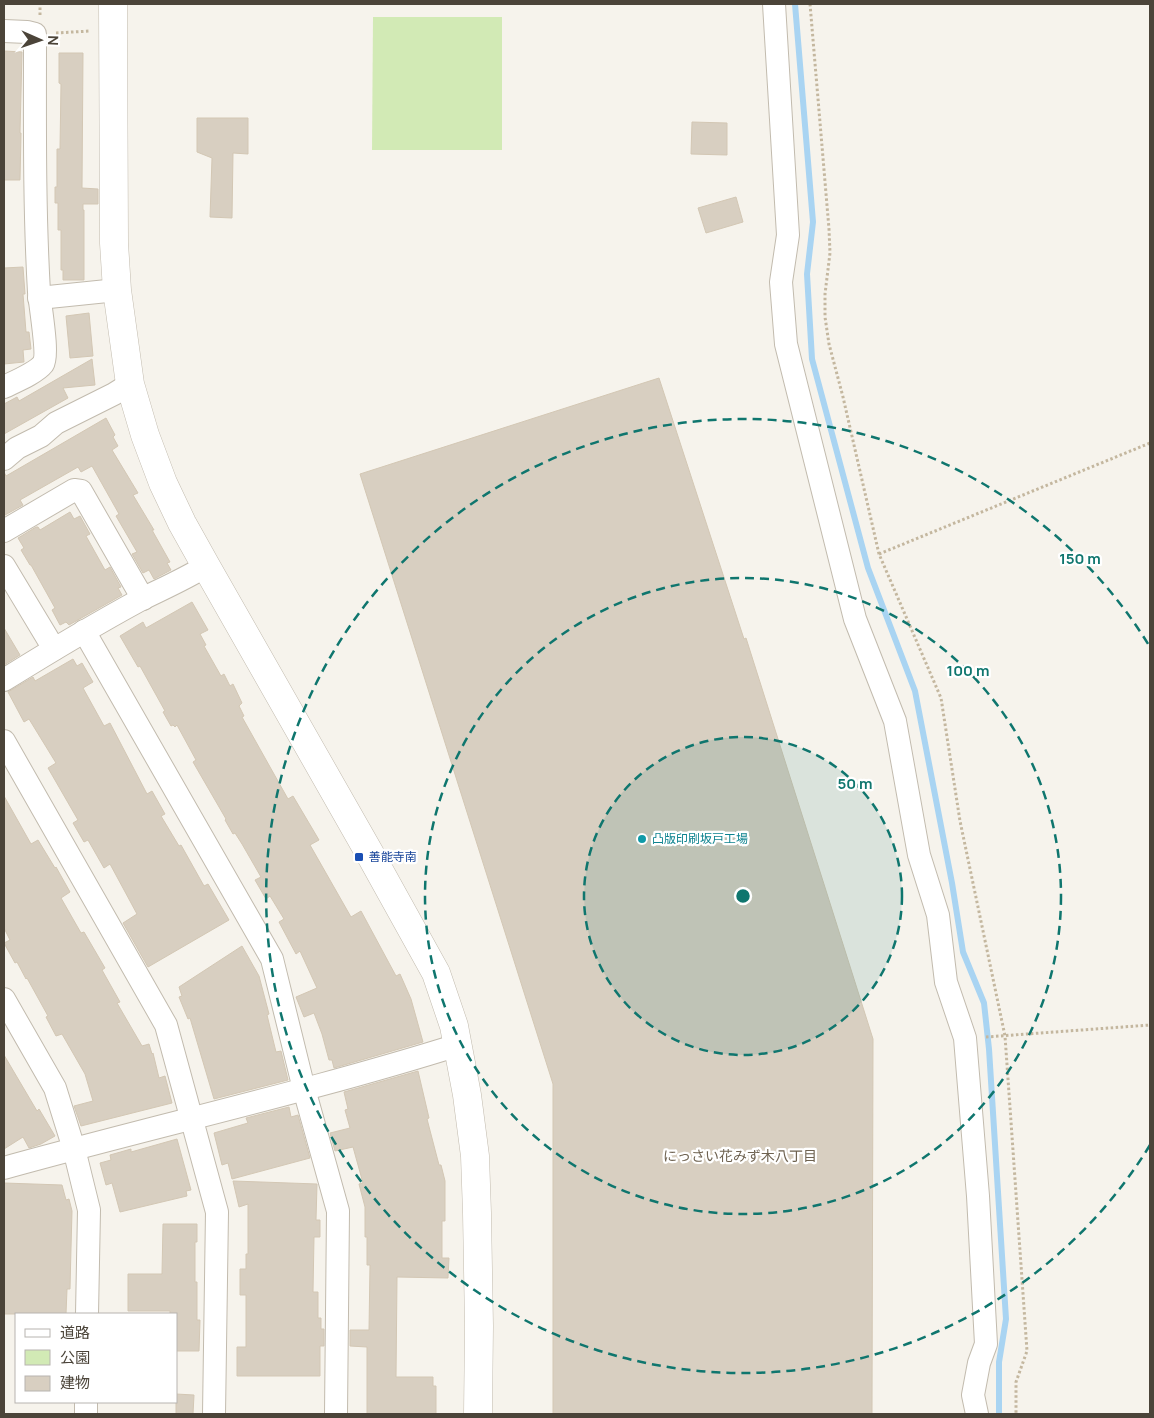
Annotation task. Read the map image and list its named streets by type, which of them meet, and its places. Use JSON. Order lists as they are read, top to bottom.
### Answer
{
  "districts": ["にっさい花みず木八丁目"],
  "places": {
    "other": ["凸版印刷坂戸工場"],
    "transit": ["善能寺南"]
  },
  "legend": ["道路", "公園", "建物"],
  "north": "right",
  "rings": ["150 m", "100 m", "50 m"]
}
